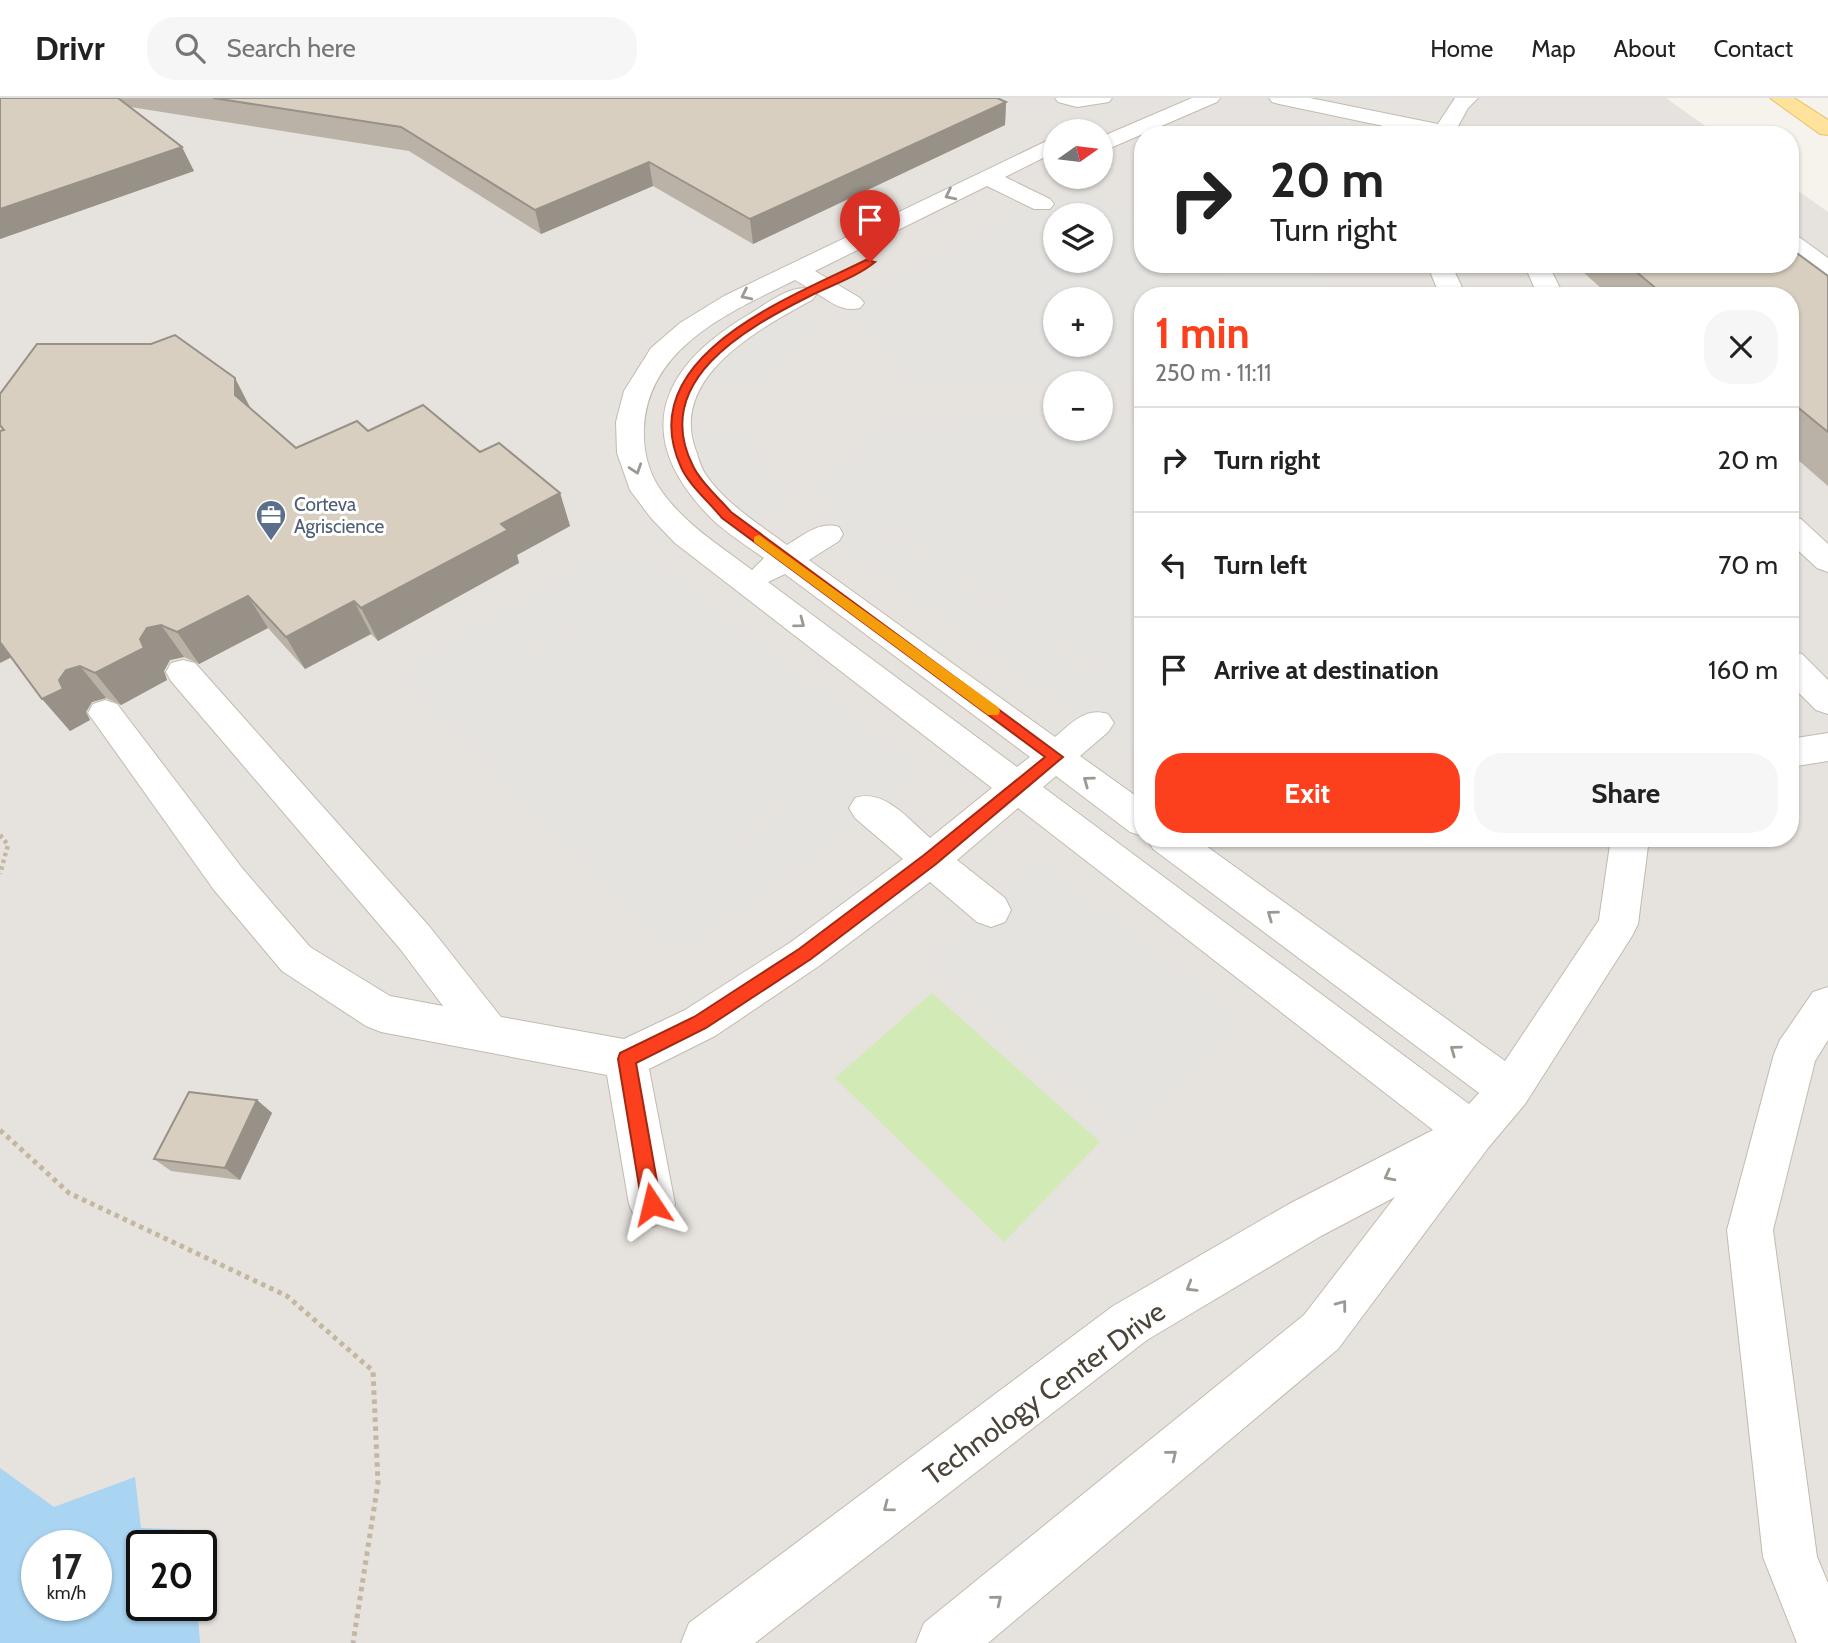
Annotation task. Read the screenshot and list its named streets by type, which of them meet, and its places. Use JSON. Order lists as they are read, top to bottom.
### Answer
{
  "streets": {
    "street": ["Technology Center Drive"]
  },
  "places": {
    "office": ["Corteva Agriscience"]
  },
  "north": "right",
  "page": {
    "header": "Drivr",
    "search": "Search here",
    "nav": [
      "Home",
      "Map",
      "About",
      "Contact"
    ],
    "map_buttons": ["+", "−"],
    "turn": ["20 m", "Turn right"],
    "heading": ["1 min", "250 m · 11:11"],
    "list": [
      {
        "name": "Turn right",
        "value": "20 m"
      },
      {
        "name": "Turn left",
        "value": "70 m"
      },
      {
        "name": "Arrive at destination",
        "value": "160 m"
      }
    ],
    "buttons": ["Exit", "Share"],
    "speed": "17 km/h",
    "limit": "20"
  }
}
